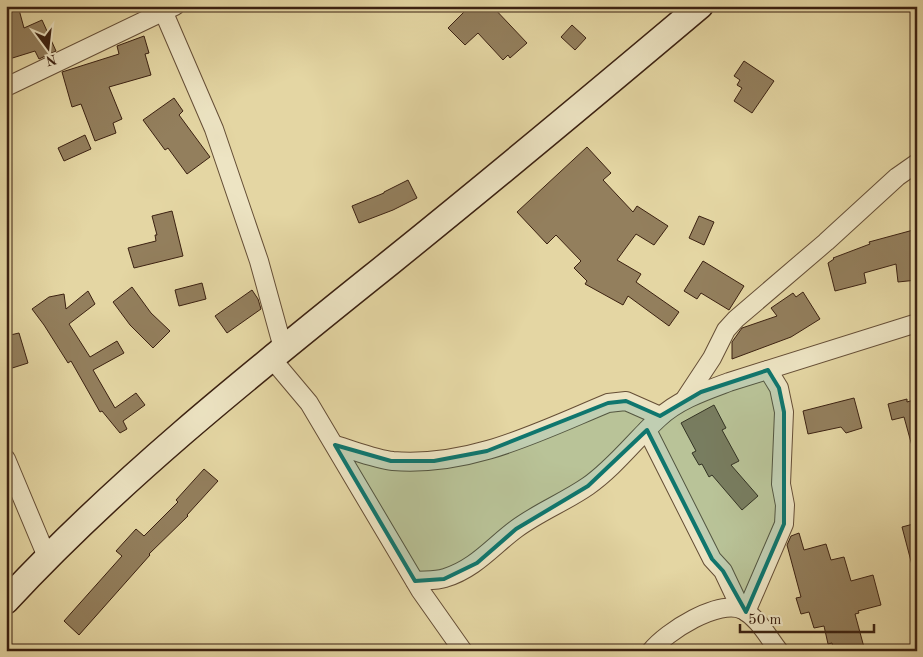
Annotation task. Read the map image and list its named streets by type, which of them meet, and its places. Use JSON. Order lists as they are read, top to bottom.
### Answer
{
  "scale_bar": "50 m",
  "north": "bottom"
}
